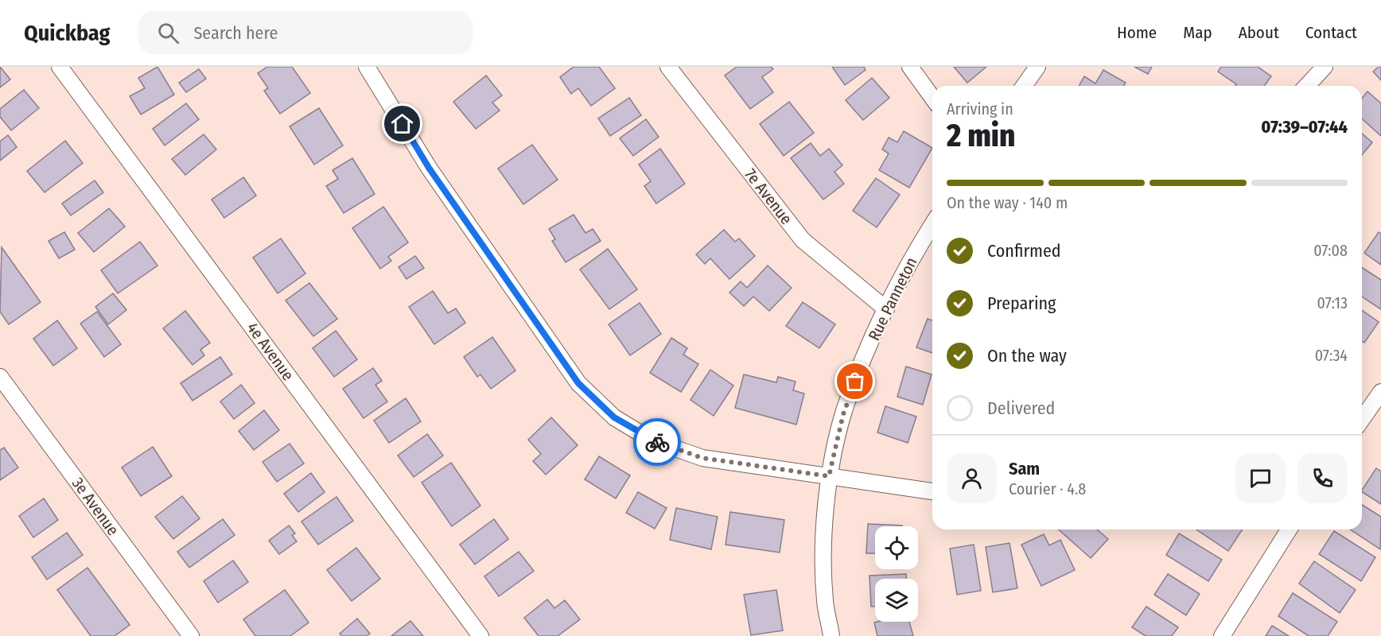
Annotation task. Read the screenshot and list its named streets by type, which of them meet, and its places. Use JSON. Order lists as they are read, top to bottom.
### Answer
{
  "streets": {
    "street": [
      "7e Avenue",
      "Rue Panneton",
      "4e Avenue",
      "3e Avenue"
    ]
  },
  "crossings": [
    ["7e Avenue", "Rue Panneton"]
  ],
  "page": {
    "header": "Quickbag",
    "search": "Search here",
    "nav": [
      "Home",
      "Map",
      "About",
      "Contact"
    ],
    "heading": ["2 min", "Arriving in", "07:39–07:44"],
    "panel": ["Sam", "Courier · 4.8"],
    "bar": "On the way · 140 m",
    "list": [
      ["Confirmed", "07:08"],
      ["Preparing", "07:13"],
      ["On the way", "07:34"],
      "Delivered"
    ]
  }
}
